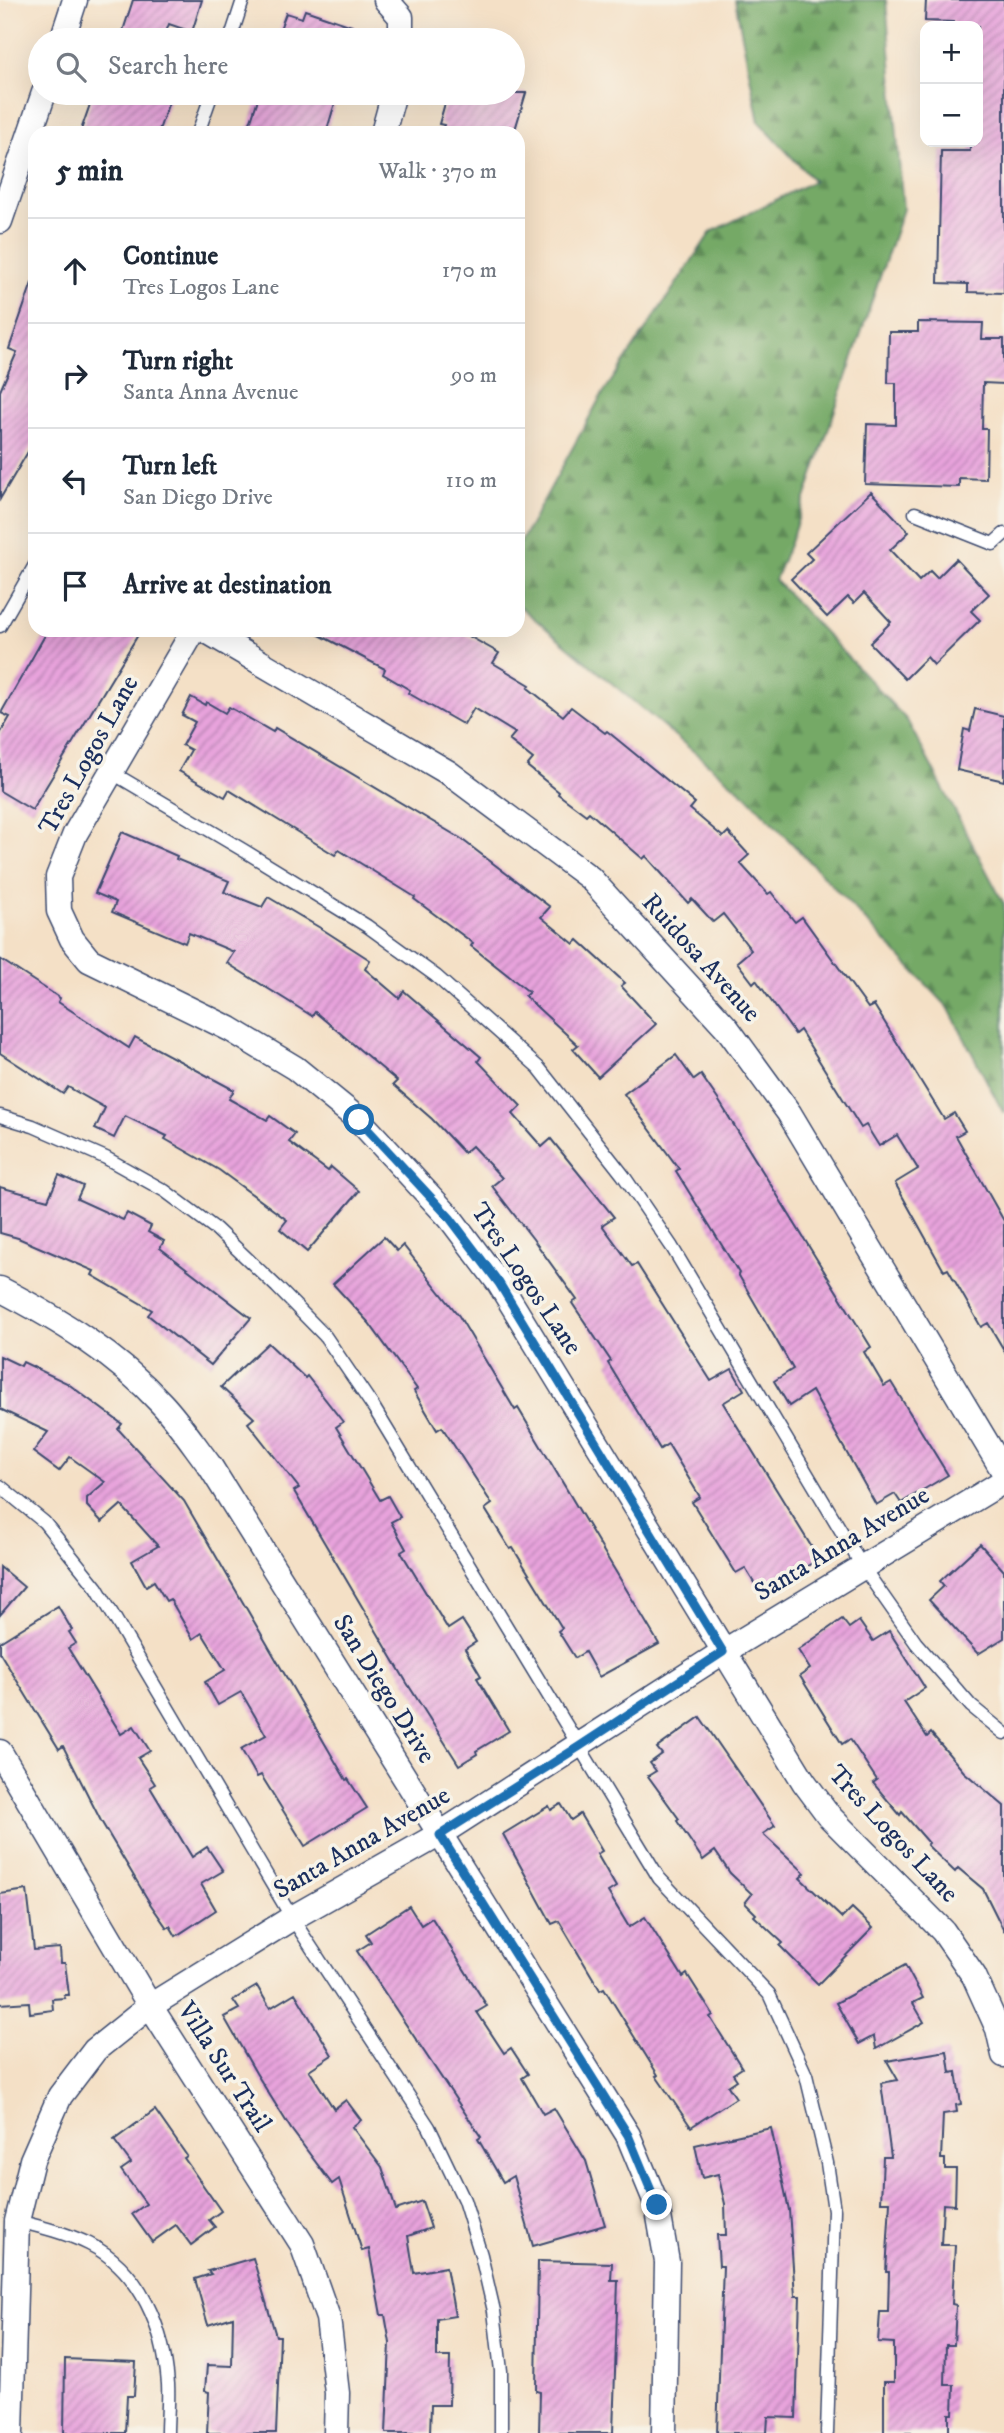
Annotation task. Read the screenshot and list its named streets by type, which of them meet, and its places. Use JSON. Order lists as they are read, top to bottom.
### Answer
{
  "streets": {
    "street": [
      "Tres Logos Lane",
      "Ruidosa Avenue",
      "Santa Anna Avenue",
      "San Diego Drive",
      "Villa Sur Trail"
    ]
  },
  "crossings": [
    ["Tres Logos Lane", "Santa Anna Avenue"],
    ["Santa Anna Avenue", "San Diego Drive"],
    ["Santa Anna Avenue", "Villa Sur Trail"]
  ],
  "page": {
    "map_buttons": ["+", "−"],
    "search": "Search here",
    "heading": ["5 min", "Walk · 370 m"],
    "list": [
      ["Continue", "Tres Logos Lane", "170 m"],
      ["Turn right", "Santa Anna Avenue", "90 m"],
      ["Turn left", "San Diego Drive", "110 m"],
      "Arrive at destination"
    ]
  }
}
